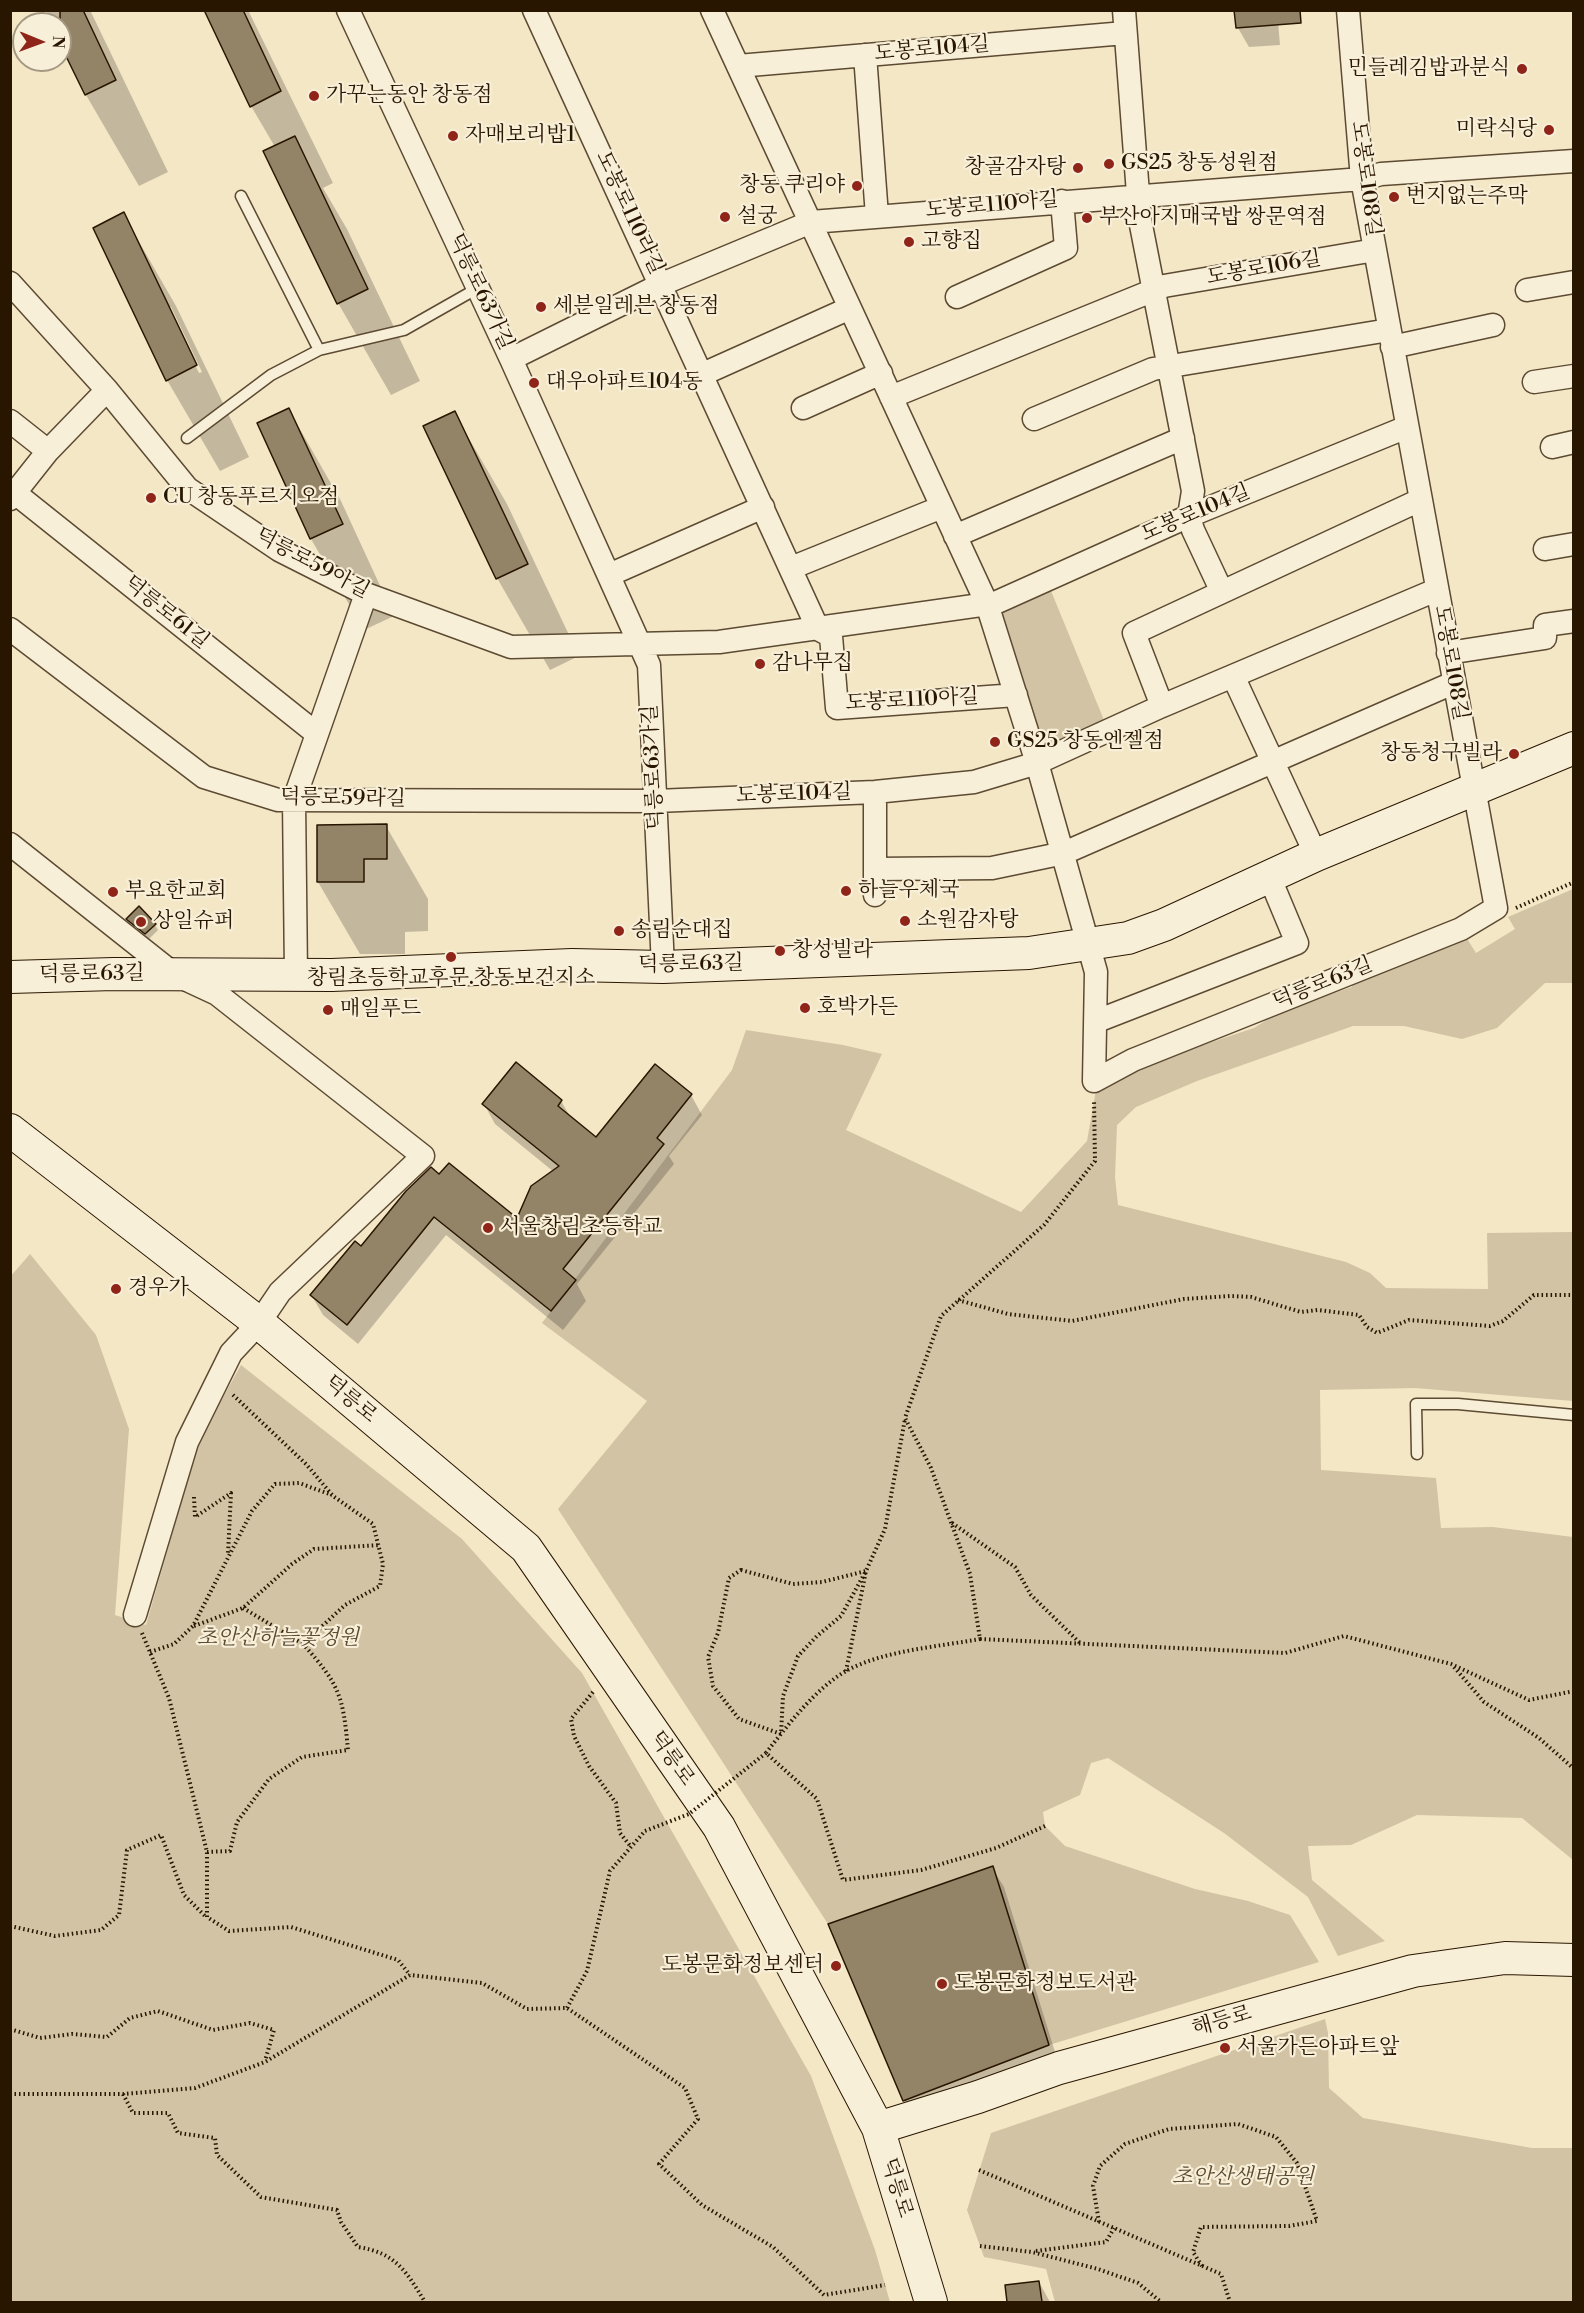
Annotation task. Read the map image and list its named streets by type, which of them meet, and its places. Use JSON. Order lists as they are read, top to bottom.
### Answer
{
  "streets": {
    "main road": ["덕릉로63길", "덕릉로", "해등로"],
    "street": [
      "도봉로104길",
      "도봉로108길",
      "도봉로110아길",
      "도봉로110라길",
      "도봉로106길",
      "덕릉로63가길",
      "덕릉로59아길",
      "덕릉로61길",
      "덕릉로59라길"
    ]
  },
  "crossings": [
    ["도봉로104길", "도봉로108길"],
    ["도봉로104길", "도봉로110아길"],
    ["도봉로104길", "덕릉로63가길"],
    ["도봉로104길", "덕릉로59아길"],
    ["도봉로104길", "덕릉로59라길"],
    ["도봉로108길", "도봉로110아길"],
    ["도봉로108길", "도봉로106길"],
    ["도봉로108길", "덕릉로63길"],
    ["도봉로110아길", "도봉로110라길"],
    ["도봉로110아길", "덕릉로63가길"],
    ["덕릉로63가길", "덕릉로59아길"],
    ["덕릉로63가길", "덕릉로59라길"],
    ["덕릉로63가길", "덕릉로63길"],
    ["덕릉로59아길", "덕릉로61길"],
    ["덕릉로63길", "덕릉로"],
    ["덕릉로", "해등로"]
  ],
  "parks": ["초안산하늘꽃정원", "초안산생태공원"],
  "places": [
    "민들레김밥과분식",
    "가꾸는동안 창동점",
    "미락식당",
    "자매보리밥1",
    "GS25 창동성원점",
    "창골감자탕",
    "창동 쿠리야",
    "번지없는주막",
    "설궁",
    "부산아지매국밥 쌍문역점",
    "고향집",
    "세븐일레븐 창동점",
    "대우아파트104동",
    "CU 창동푸르지오점",
    "감나무집",
    "GS25 창동엔젤점",
    "창동청구빌라",
    "하늘우체국",
    "부요한교회",
    "소원감자탕",
    "상일슈퍼",
    "송림순대집",
    "창성빌라",
    "창림초등학교후문.창동보건지소",
    "호박가든",
    "매일푸드",
    "서울창림초등학교",
    "경우가",
    "도봉문화정보센터",
    "도봉문화정보도서관",
    "서울가든아파트앞"
  ],
  "north": "right"
}
